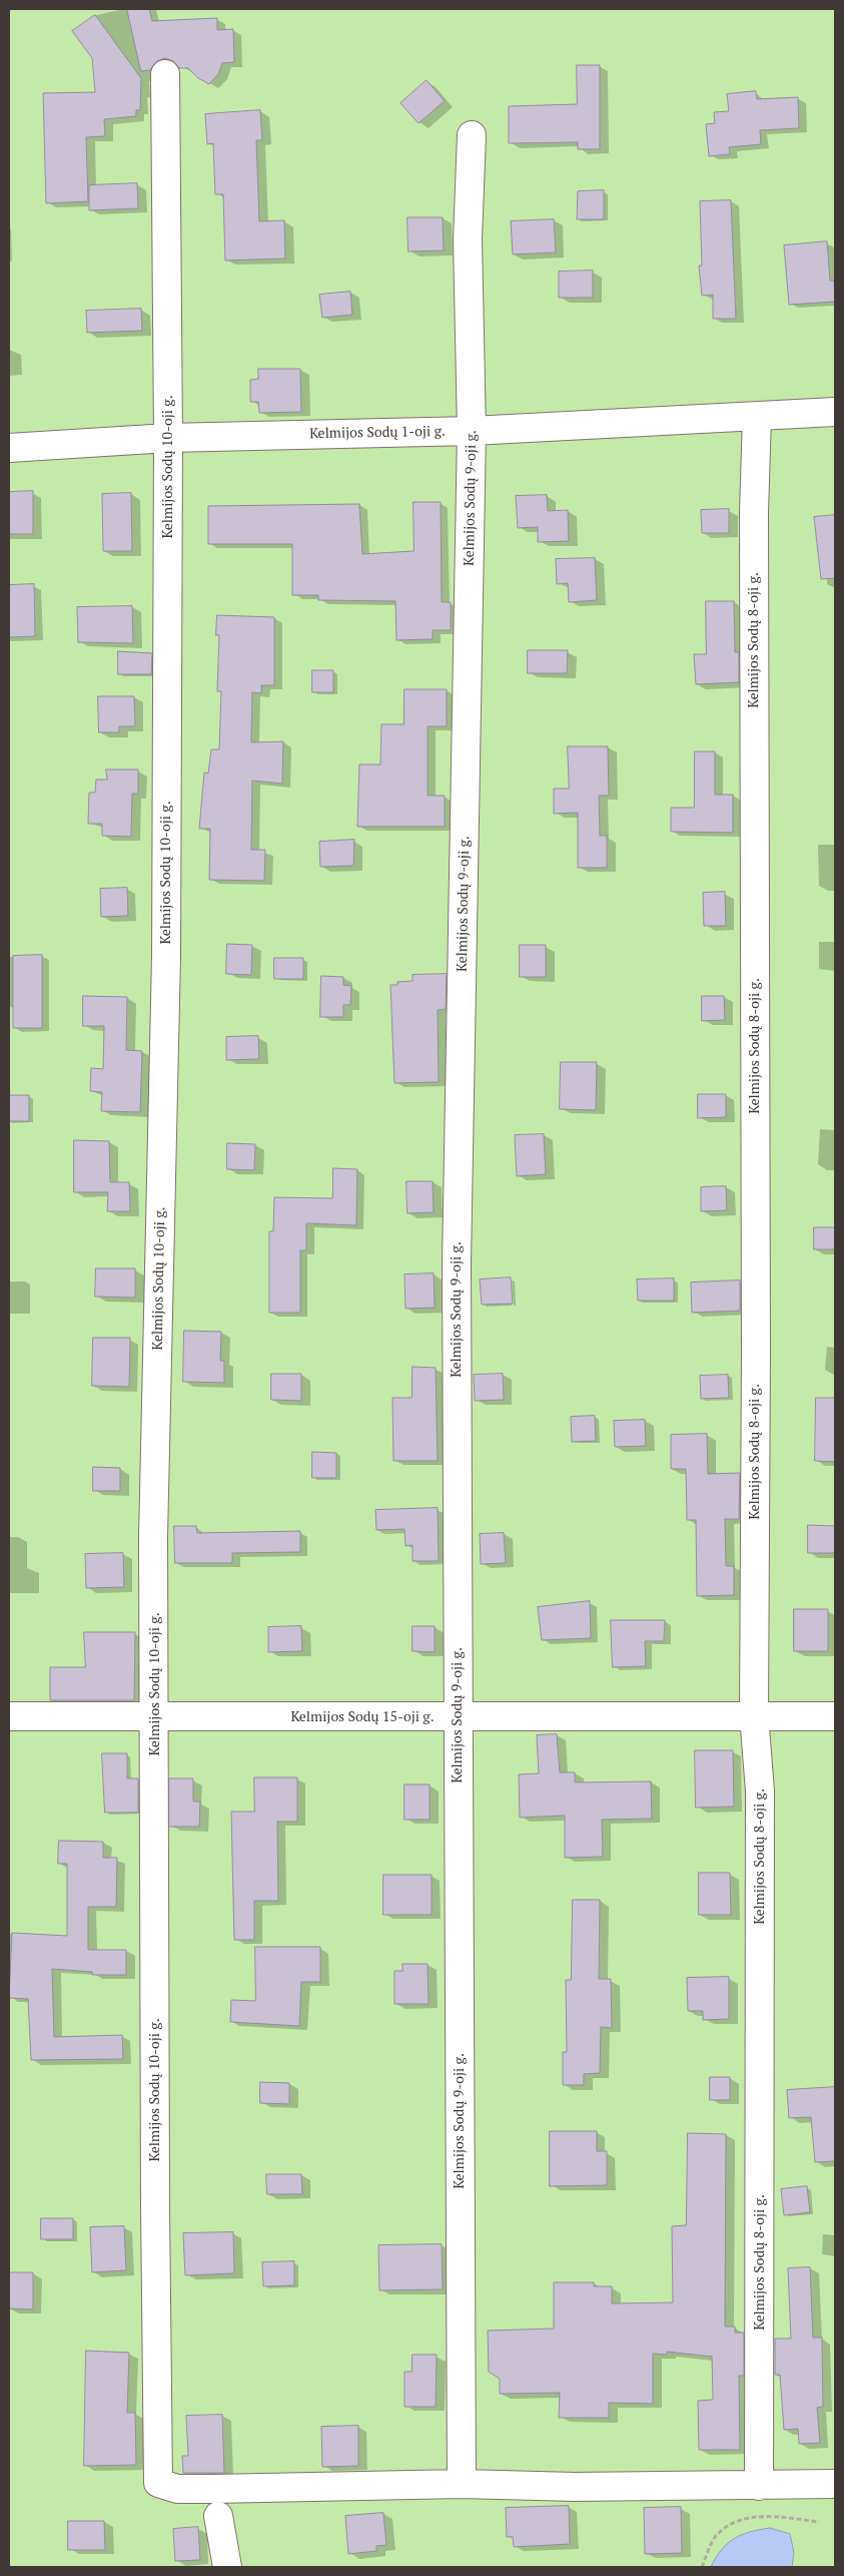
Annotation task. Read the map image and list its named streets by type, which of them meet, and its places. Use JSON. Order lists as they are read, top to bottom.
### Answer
{
  "streets": {
    "street": [
      "Kelmijos Sodų 1-oji g.",
      "Kelmijos Sodų 10-oji g.",
      "Kelmijos Sodų 9-oji g.",
      "Kelmijos Sodų 8-oji g.",
      "Kelmijos Sodų 15-oji g."
    ]
  },
  "crossings": [
    ["Kelmijos Sodų 1-oji g.", "Kelmijos Sodų 10-oji g."],
    ["Kelmijos Sodų 1-oji g.", "Kelmijos Sodų 9-oji g."],
    ["Kelmijos Sodų 1-oji g.", "Kelmijos Sodų 8-oji g."],
    ["Kelmijos Sodų 10-oji g.", "Kelmijos Sodų 9-oji g."],
    ["Kelmijos Sodų 10-oji g.", "Kelmijos Sodų 15-oji g."],
    ["Kelmijos Sodų 9-oji g.", "Kelmijos Sodų 15-oji g."],
    ["Kelmijos Sodų 8-oji g.", "Kelmijos Sodų 15-oji g."]
  ]
}
